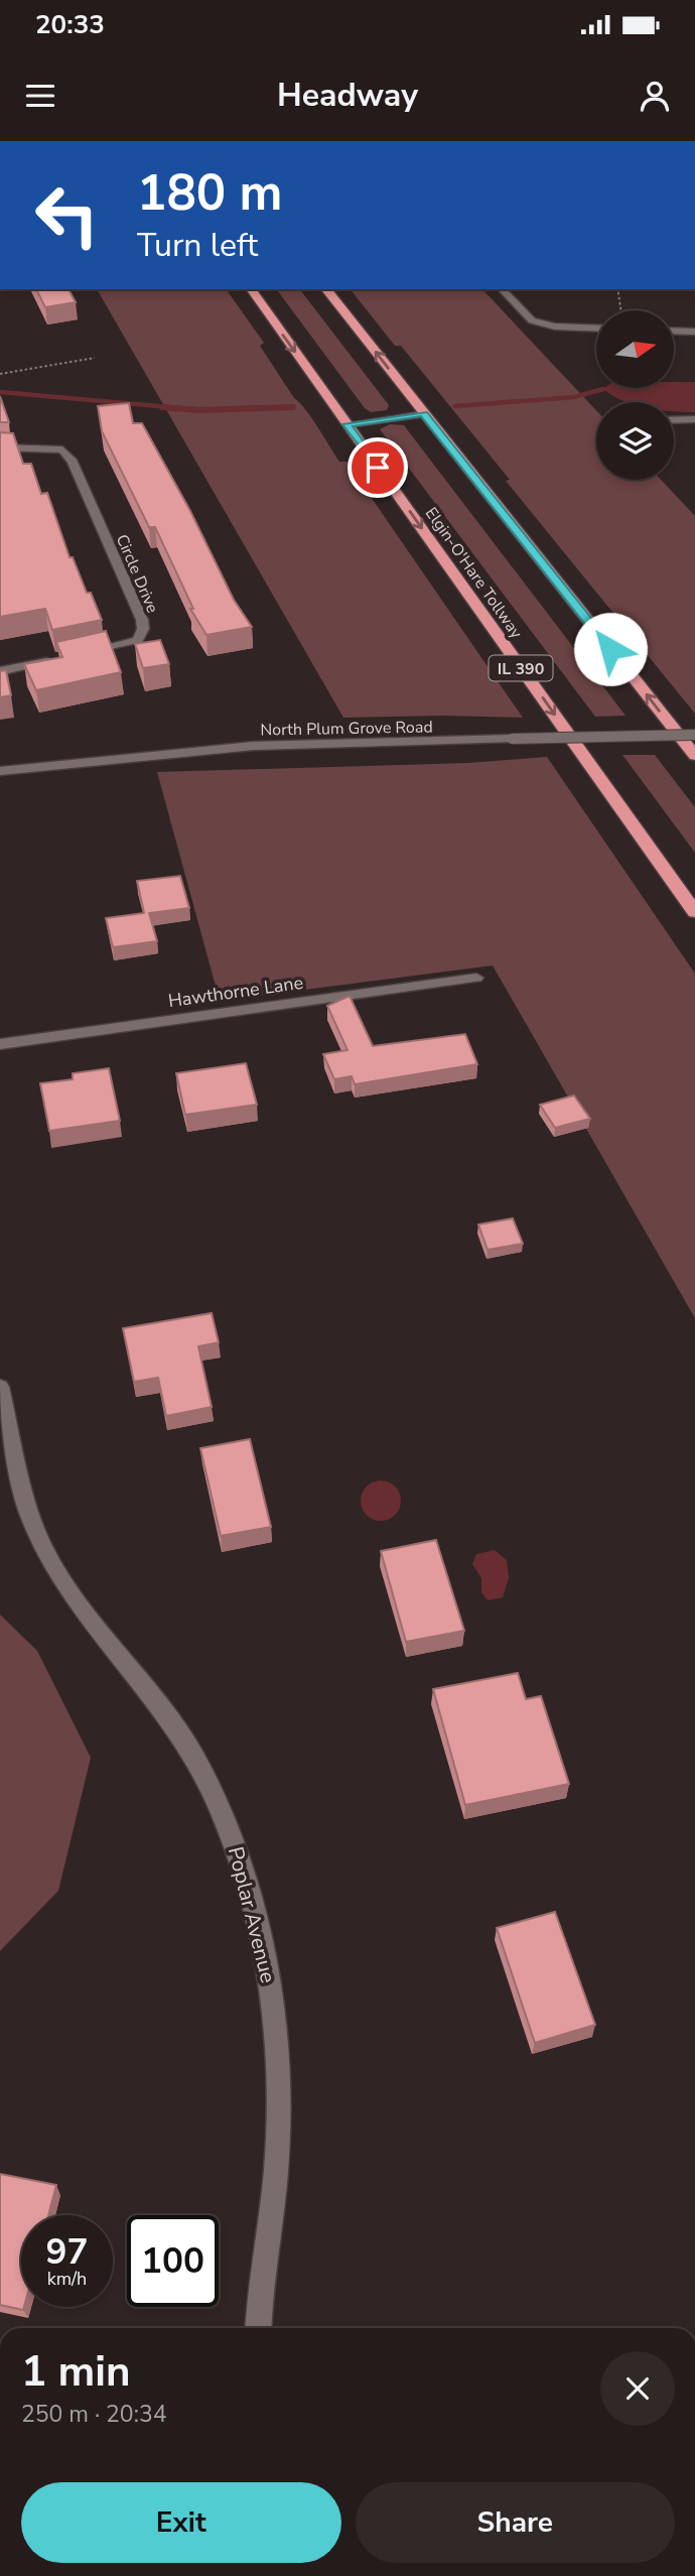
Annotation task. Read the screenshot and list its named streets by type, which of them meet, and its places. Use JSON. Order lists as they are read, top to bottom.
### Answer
{
  "streets": {
    "highway": ["Elgin-O'Hare Tollway", "IL 390"],
    "street": [
      "Circle Drive",
      "North Plum Grove Road",
      "Hawthorne Lane",
      "Poplar Avenue"
    ]
  },
  "north": "right",
  "page": {
    "status": "20:33",
    "header": "Headway",
    "turn": ["180 m", "Turn left"],
    "speed": "97 km/h",
    "limit": "100",
    "heading": ["1 min", "250 m · 20:34"],
    "buttons": ["Exit", "Share"]
  }
}
